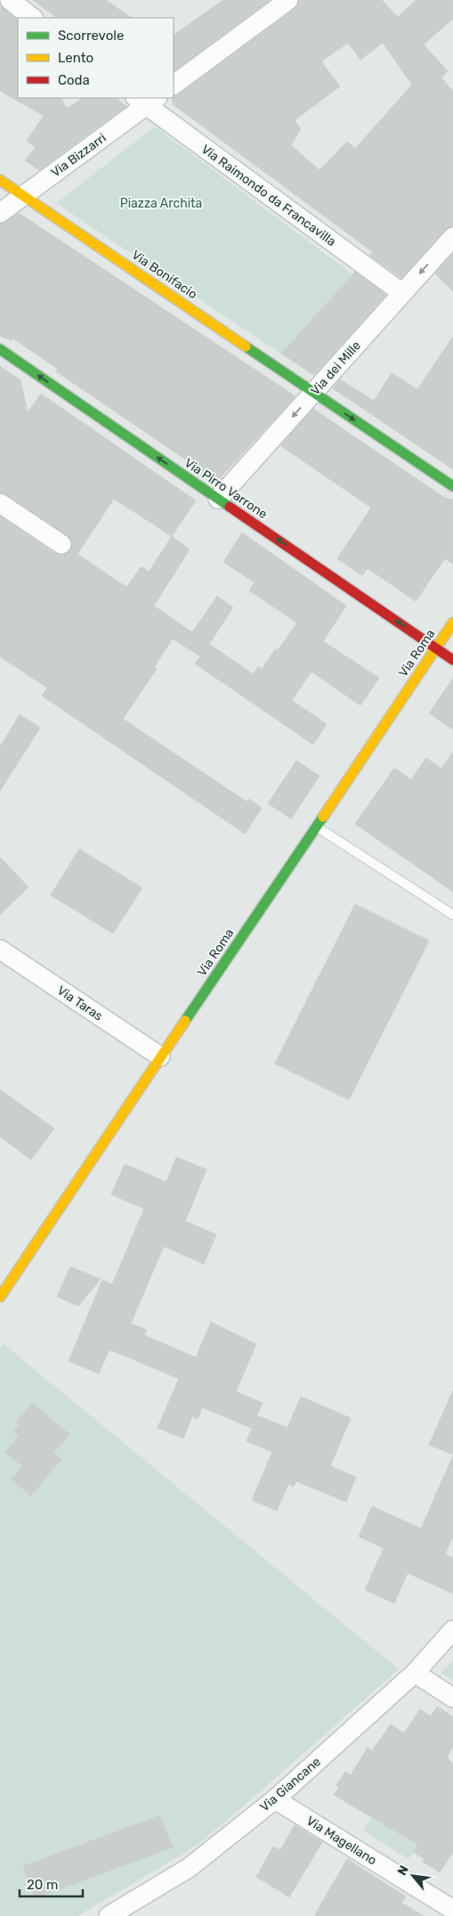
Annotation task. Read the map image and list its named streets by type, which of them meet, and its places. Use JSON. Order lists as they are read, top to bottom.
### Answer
{
  "streets": {
    "street": [
      "Via Bizzarri",
      "Via Raimondo da Francavilla",
      "Via Bonifacio",
      "Via dei Mille",
      "Via Pirro Varrone",
      "Via Roma",
      "Via Taras",
      "Via Giancane",
      "Via Magellano"
    ]
  },
  "crossings": [
    ["Via Bizzarri", "Via Raimondo da Francavilla"],
    ["Via Bizzarri", "Via Bonifacio"],
    ["Via Raimondo da Francavilla", "Via dei Mille"],
    ["Via Bonifacio", "Via dei Mille"],
    ["Via dei Mille", "Via Pirro Varrone"],
    ["Via Pirro Varrone", "Via Roma"],
    ["Via Roma", "Via Taras"],
    ["Via Giancane", "Via Magellano"]
  ],
  "one_way": ["Via dei Mille", "Via Pirro Varrone"],
  "parks": ["Piazza Archita"],
  "legend": ["Scorrevole", "Lento", "Coda"],
  "scale_bar": "20 m",
  "north": "top left"
}
